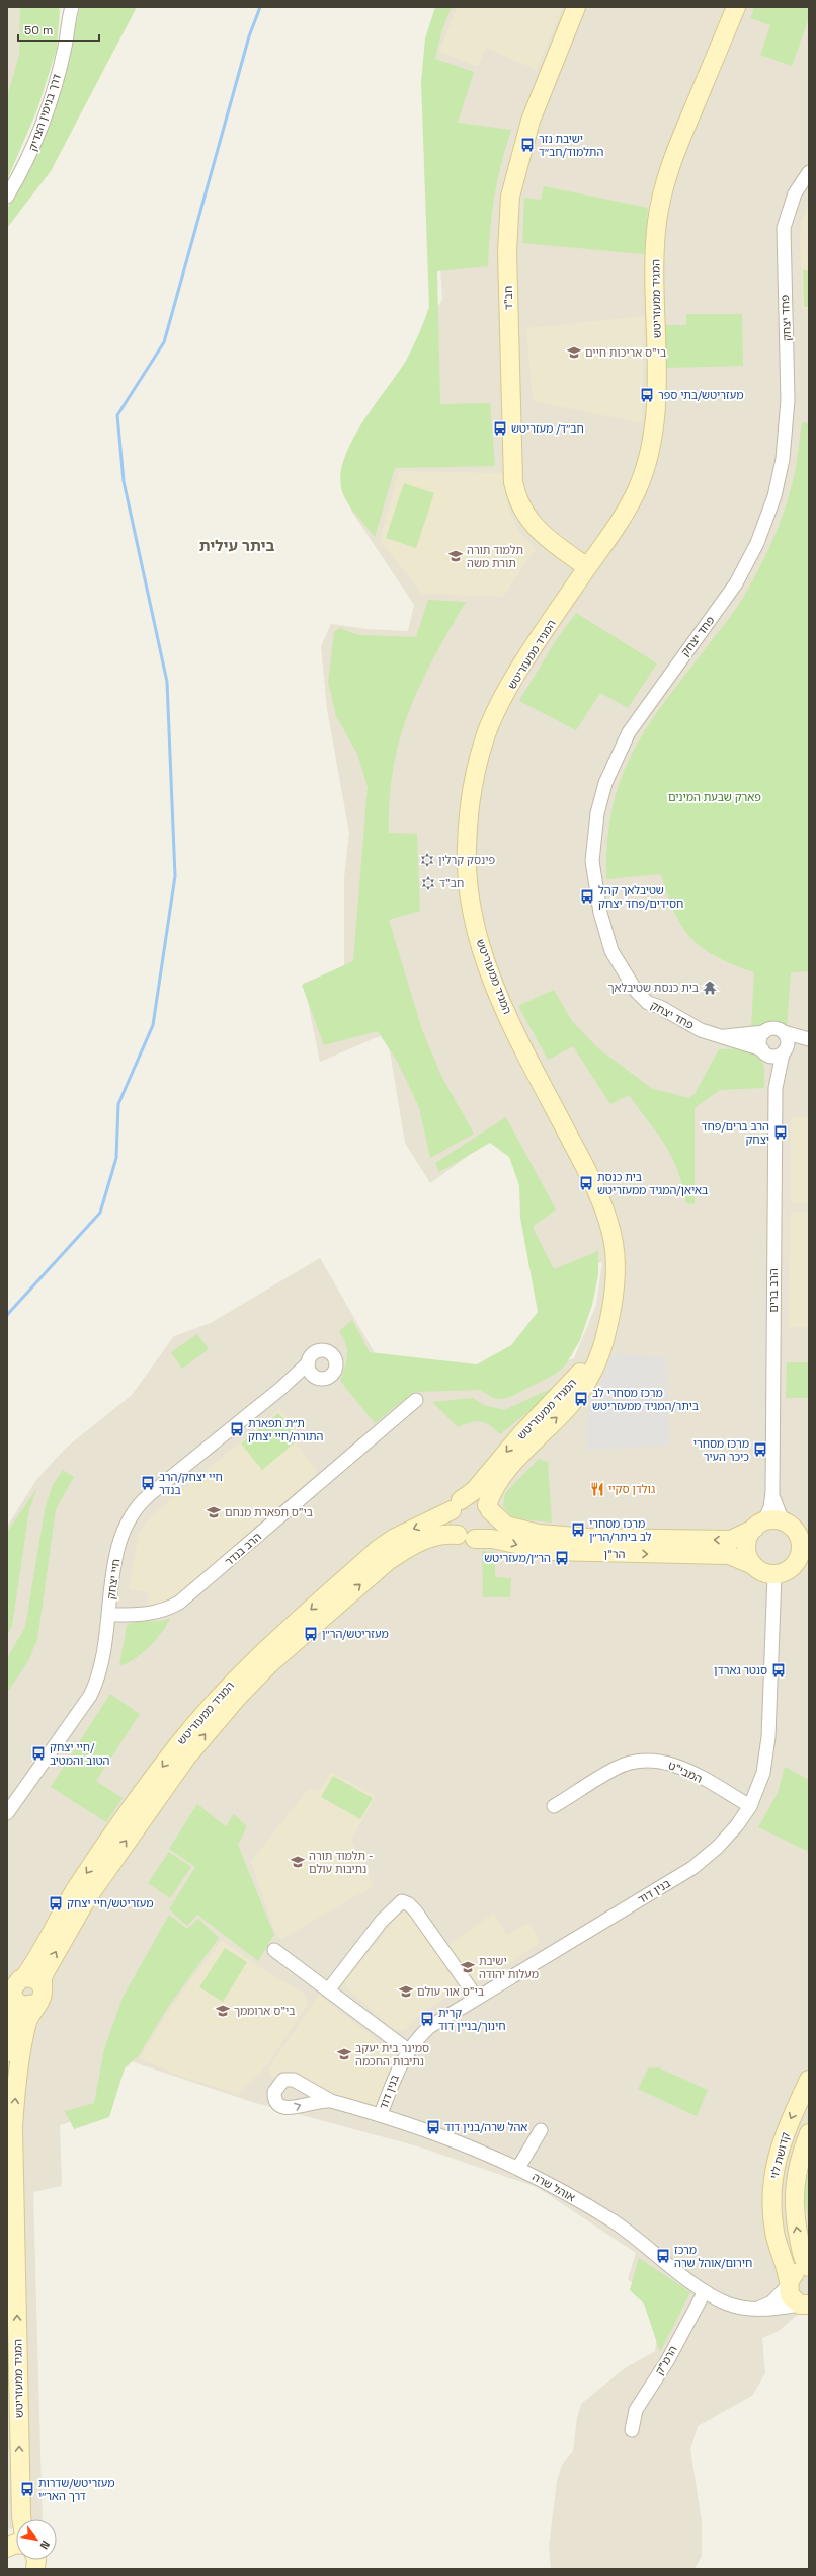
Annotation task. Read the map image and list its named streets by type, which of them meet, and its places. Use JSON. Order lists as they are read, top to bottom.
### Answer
{
  "streets": {
    "street": [
      "דרך בנימין הצדיק",
      "חב\"ד",
      "המגיד ממעזריטש",
      "פחד יצחק",
      "הרב ברים",
      "הרב בנדר",
      "הר\"ן",
      "חיי יצחק",
      "המבי\"ט",
      "בנין דוד",
      "קדושת לוי",
      "אוהל שרה",
      "הרמ\"ק"
    ]
  },
  "crossings": [
    ["חב\"ד", "המגיד ממעזריטש"],
    ["המגיד ממעזריטש", "הר\"ן"],
    ["פחד יצחק", "הרב ברים"],
    ["הרב ברים", "הר\"ן"],
    ["הרב ברים", "בנין דוד"],
    ["הרב בנדר", "חיי יצחק"],
    ["הר\"ן", "בנין דוד"],
    ["המבי\"ט", "בנין דוד"],
    ["בנין דוד", "אוהל שרה"],
    ["קדושת לוי", "אוהל שרה"],
    ["אוהל שרה", "הרמ\"ק"]
  ],
  "districts": ["ביתר עילית"],
  "parks": ["פארק שבעת המינים"],
  "places": {
    "bus stop": [
      "ישיבת נזר התלמוד/חב״ד",
      "מעזריטש/בתי ספר",
      "חב״ד/ מעזריטש",
      "שטיבלאך קהל חסידים/פחד יצחק",
      "הרב ברים/פחד יצחק",
      "בית כנסת באיאן/המגיד ממעזריטש",
      "מרכז מסחרי לב ביתר/המגיד ממעזריטש",
      "ת״ת תפארת התורה/חיי יצחק",
      "מרכז מסחרי כיכר העיר",
      "חיי יצחק/הרב בנדר",
      "מרכז מסחרי לב ביתר/הר״ן",
      "הר״ן/מעזריטש",
      "מעזריטש/הר״ן",
      "סנטר גארדן",
      "חיי יצחק/ הטוב והמטיב",
      "מעזריטש/חיי יצחק",
      "קרית חינוך/בניין דוד",
      "אהל שרה/בנין דוד",
      "מרכז חירום/אוהל שרה",
      "מעזריטש/שדרות דרך האר״י"
    ],
    "school or university": [
      "בי\"ס אריכות חיים",
      "תלמוד תורה תורת משה",
      "בי\"ס תפארת מנחם",
      "תלמוד תורה - נתיבות עולם",
      "ישיבת מעלות יהודה",
      "בי\"ס אור עולם",
      "בי\"ס ארוממך",
      "סמינר בית יעקב נתיבות החכמה"
    ],
    "synagogue": ["פינסק קרלין", "חב\"ד"],
    "temple": ["בית כנסת שטיבלאך"],
    "restaurant": ["גולדן סקיי"]
  },
  "scale_bar": "50 m",
  "north": "bottom right"
}
